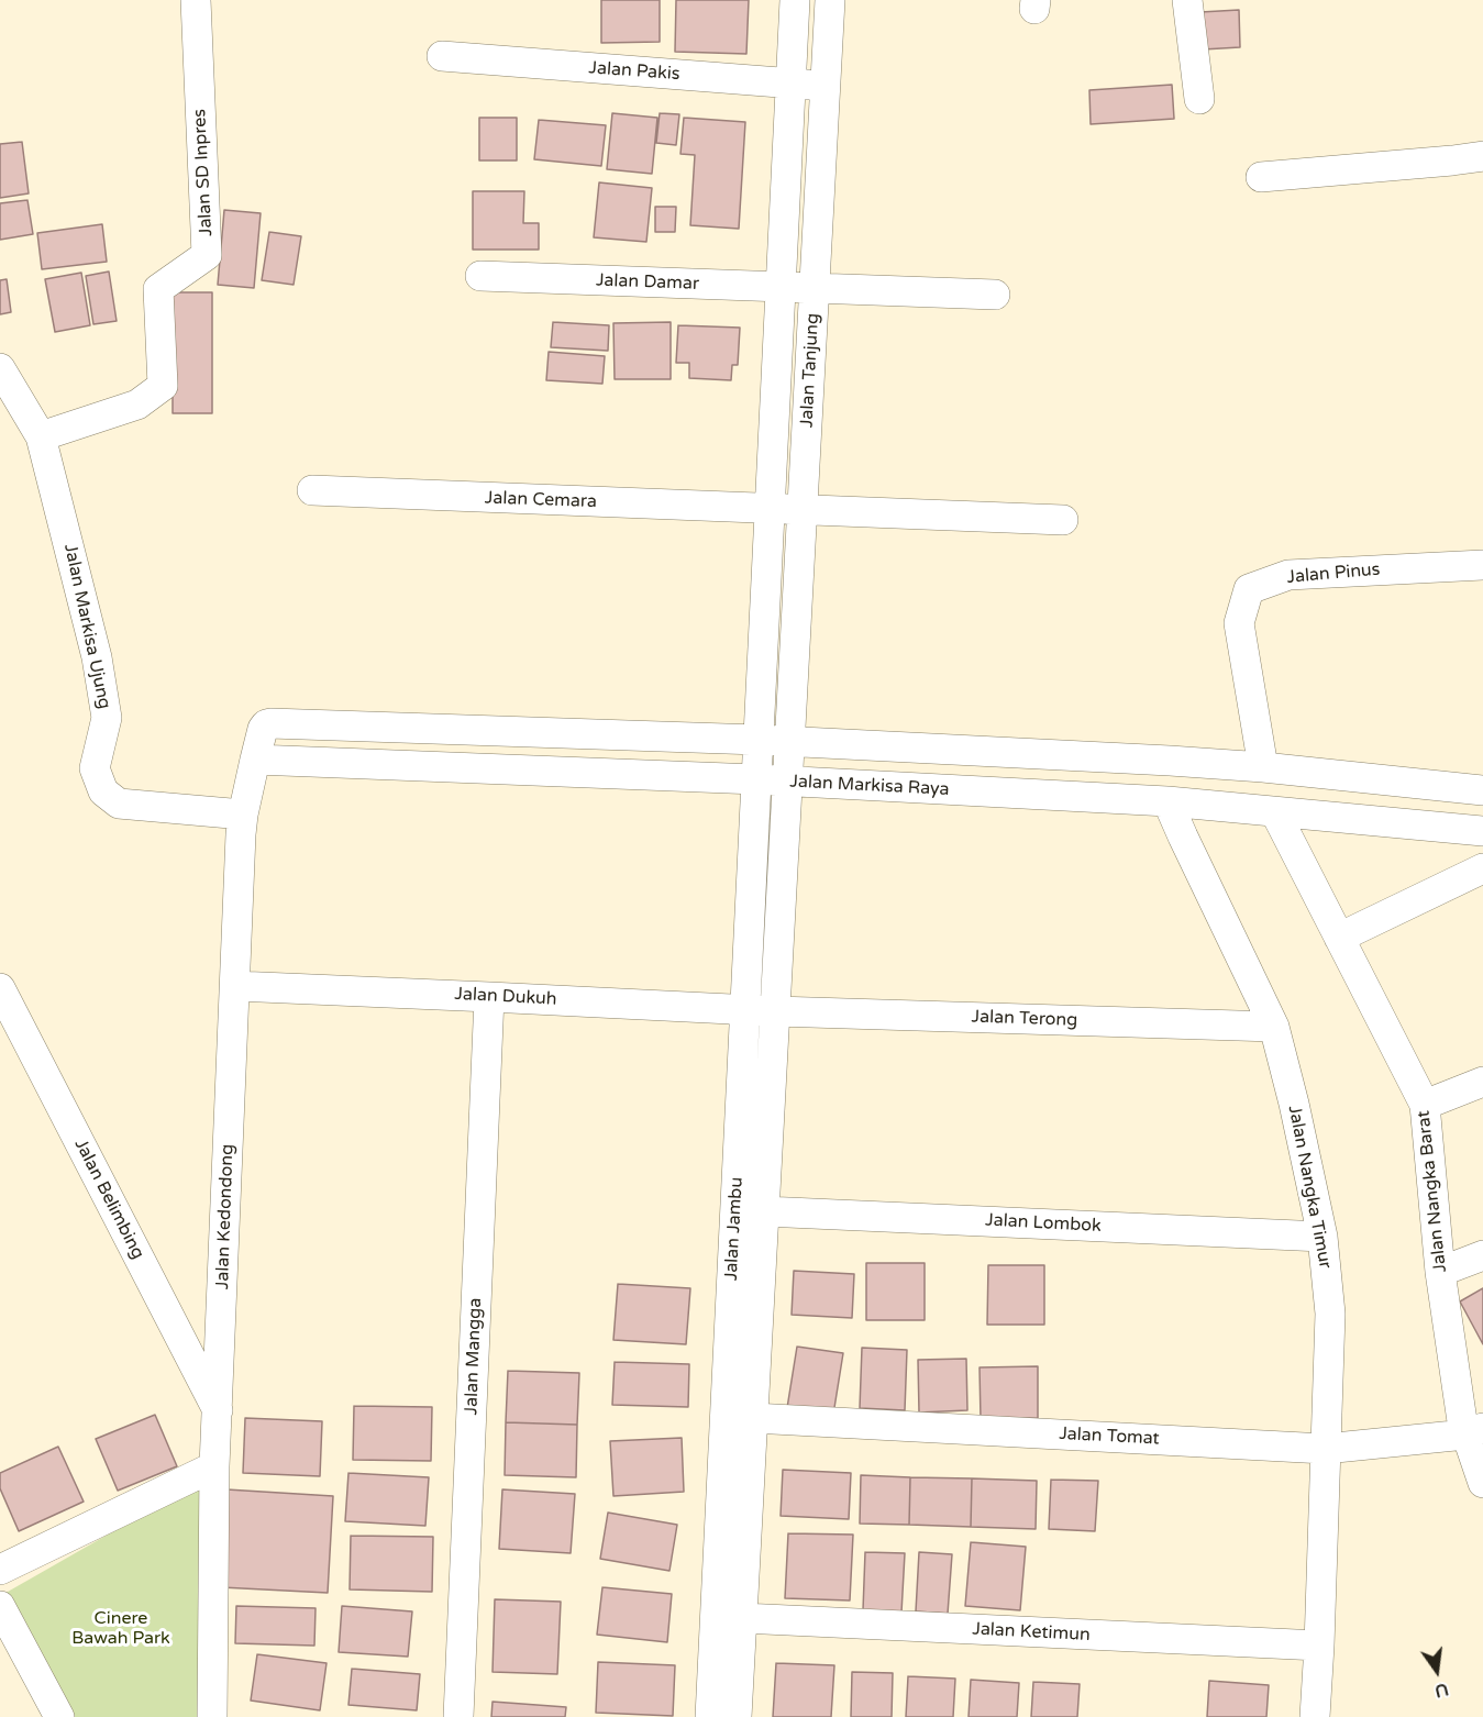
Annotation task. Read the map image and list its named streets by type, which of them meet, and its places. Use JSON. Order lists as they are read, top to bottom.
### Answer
{
  "streets": {
    "street": [
      "Jalan Pakis",
      "Jalan SD Inpres",
      "Jalan Damar",
      "Jalan Tanjung",
      "Jalan Cemara",
      "Jalan Pinus",
      "Jalan Markisa Ujung",
      "Jalan Markisa Raya",
      "Jalan Dukuh",
      "Jalan Terong",
      "Jalan Nangka Timur",
      "Jalan Nangka Barat",
      "Jalan Belimbing",
      "Jalan Kedondong",
      "Jalan Lombok",
      "Jalan Jambu",
      "Jalan Mangga",
      "Jalan Tomat",
      "Jalan Ketimun"
    ]
  },
  "crossings": [
    ["Jalan Pakis", "Jalan Tanjung"],
    ["Jalan SD Inpres", "Jalan Markisa Ujung"],
    ["Jalan Damar", "Jalan Tanjung"],
    ["Jalan Tanjung", "Jalan Cemara"],
    ["Jalan Tanjung", "Jalan Kedondong"],
    ["Jalan Tanjung", "Jalan Jambu"],
    ["Jalan Markisa Ujung", "Jalan Kedondong"],
    ["Jalan Markisa Raya", "Jalan Nangka Timur"],
    ["Jalan Markisa Raya", "Jalan Nangka Barat"],
    ["Jalan Markisa Raya", "Jalan Kedondong"],
    ["Jalan Markisa Raya", "Jalan Jambu"],
    ["Jalan Dukuh", "Jalan Terong"],
    ["Jalan Dukuh", "Jalan Kedondong"],
    ["Jalan Dukuh", "Jalan Jambu"],
    ["Jalan Dukuh", "Jalan Mangga"],
    ["Jalan Terong", "Jalan Nangka Timur"],
    ["Jalan Terong", "Jalan Jambu"],
    ["Jalan Nangka Timur", "Jalan Lombok"],
    ["Jalan Nangka Timur", "Jalan Tomat"],
    ["Jalan Nangka Timur", "Jalan Ketimun"],
    ["Jalan Nangka Barat", "Jalan Tomat"],
    ["Jalan Belimbing", "Jalan Kedondong"],
    ["Jalan Kedondong", "Jalan Jambu"],
    ["Jalan Lombok", "Jalan Jambu"],
    ["Jalan Jambu", "Jalan Tomat"],
    ["Jalan Jambu", "Jalan Ketimun"]
  ],
  "parks": ["Cinere Bawah Park"],
  "north": "bottom"
}
